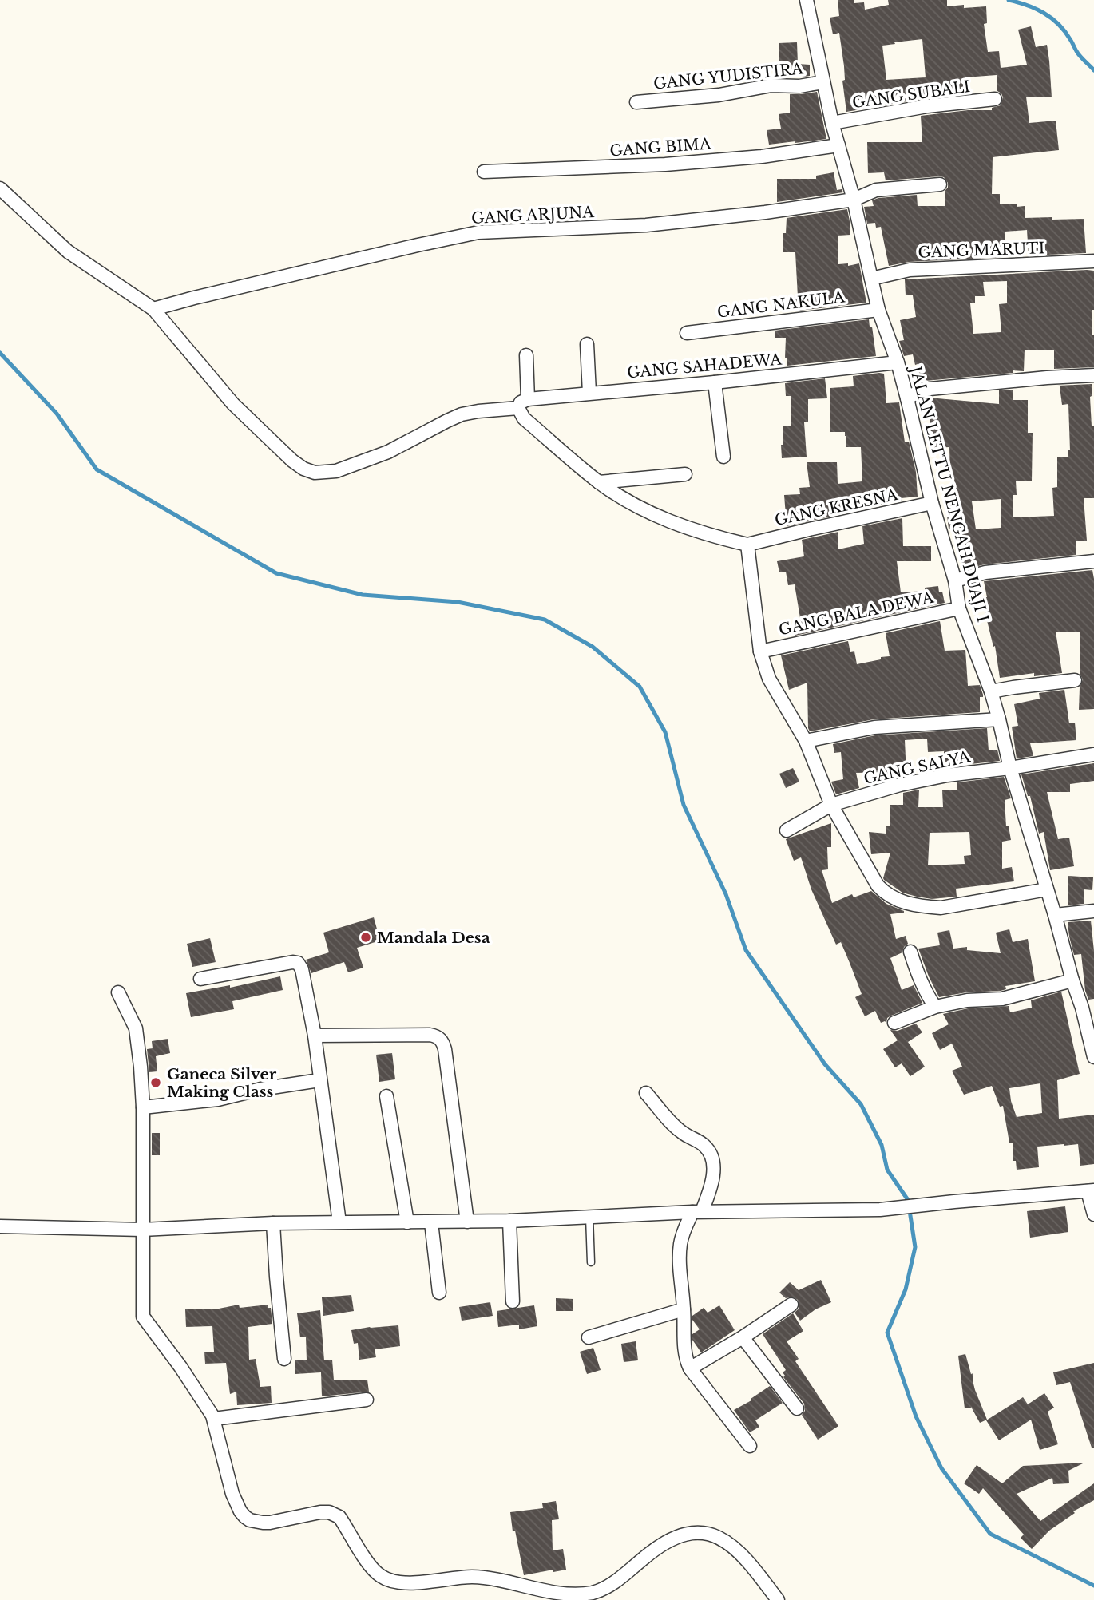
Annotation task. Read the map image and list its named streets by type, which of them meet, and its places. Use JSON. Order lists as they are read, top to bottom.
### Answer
{
  "streets": {
    "street": [
      "GANG YUDISTIRA",
      "GANG SUBALI",
      "GANG BIMA",
      "GANG ARJUNA",
      "GANG MARUTI",
      "GANG NAKULA",
      "GANG SAHADEWA",
      "JALAN LETTU NENGAH DUAJI I",
      "GANG KRESNA",
      "GANG BALA DEWA",
      "GANG SALYA"
    ]
  },
  "crossings": [
    ["GANG YUDISTIRA", "JALAN LETTU NENGAH DUAJI I"],
    ["GANG SUBALI", "JALAN LETTU NENGAH DUAJI I"],
    ["GANG BIMA", "JALAN LETTU NENGAH DUAJI I"],
    ["GANG ARJUNA", "GANG SAHADEWA"],
    ["GANG ARJUNA", "JALAN LETTU NENGAH DUAJI I"],
    ["GANG MARUTI", "JALAN LETTU NENGAH DUAJI I"],
    ["GANG NAKULA", "JALAN LETTU NENGAH DUAJI I"],
    ["GANG SAHADEWA", "JALAN LETTU NENGAH DUAJI I"],
    ["JALAN LETTU NENGAH DUAJI I", "GANG KRESNA"],
    ["JALAN LETTU NENGAH DUAJI I", "GANG BALA DEWA"],
    ["JALAN LETTU NENGAH DUAJI I", "GANG SALYA"]
  ],
  "places": ["Mandala Desa", "Ganeca Silver Making Class"]
}
